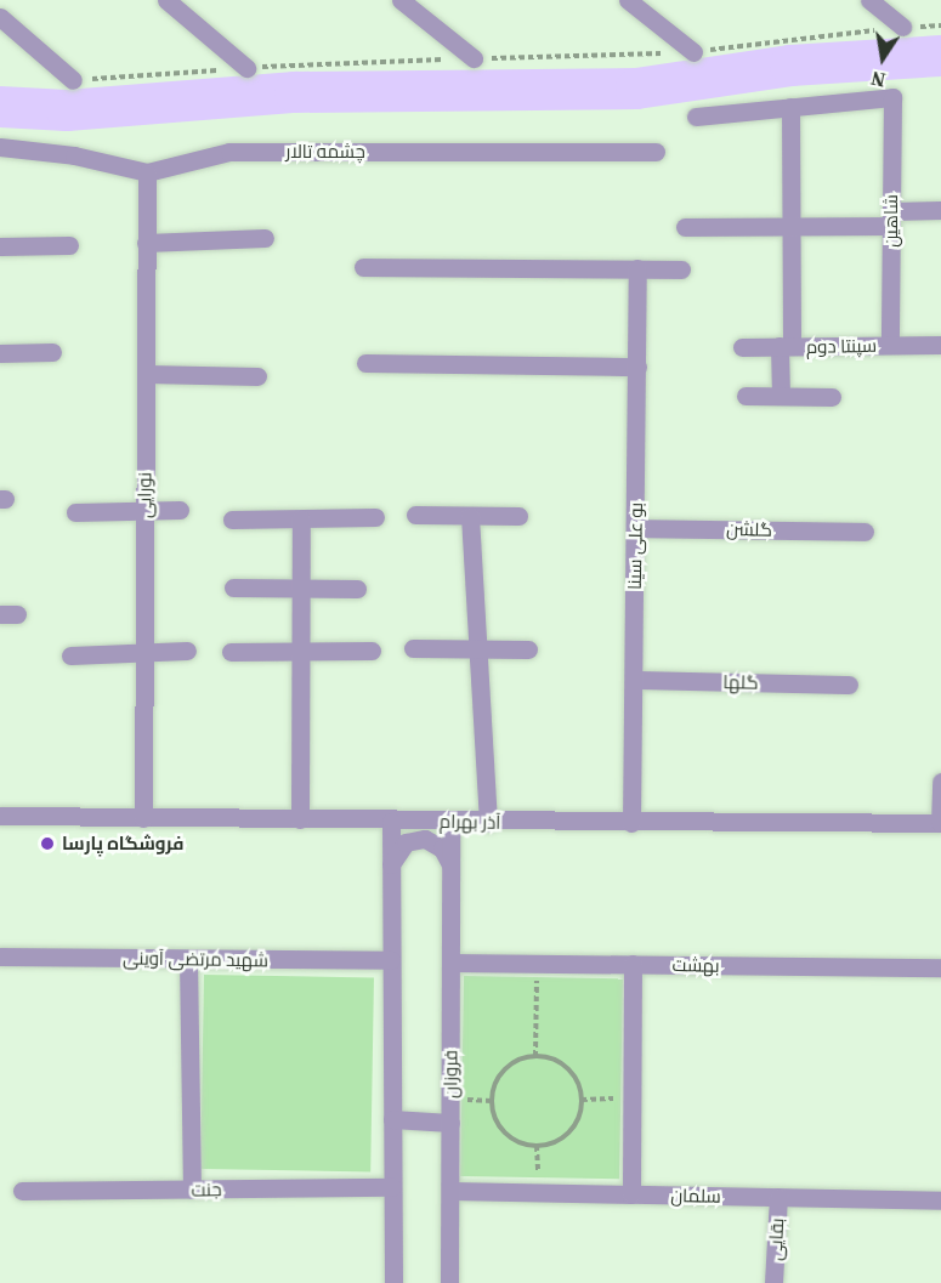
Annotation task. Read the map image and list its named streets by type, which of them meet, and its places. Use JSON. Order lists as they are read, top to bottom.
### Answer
{
  "streets": {
    "street": [
      "چشمه تالار",
      "شاهین",
      "سپنتا دوم",
      "نورایی",
      "گلشن",
      "بو علی سینا",
      "گلها",
      "آذر بهرام",
      "شهید مرتضی آوینی",
      "بهشت",
      "فروزان",
      "جنت",
      "سلمان",
      "بقایی"
    ]
  },
  "crossings": [
    ["چشمه تالار", "نورایی"],
    ["شاهین", "سپنتا دوم"],
    ["نورایی", "آذر بهرام"],
    ["گلشن", "بو علی سینا"],
    ["بو علی سینا", "گلها"],
    ["بو علی سینا", "آذر بهرام"],
    ["آذر بهرام", "فروزان"],
    ["بهشت", "فروزان"],
    ["فروزان", "سلمان"],
    ["سلمان", "بقایی"]
  ],
  "places": ["فروشگاه پارسا"],
  "north": "bottom"
}
